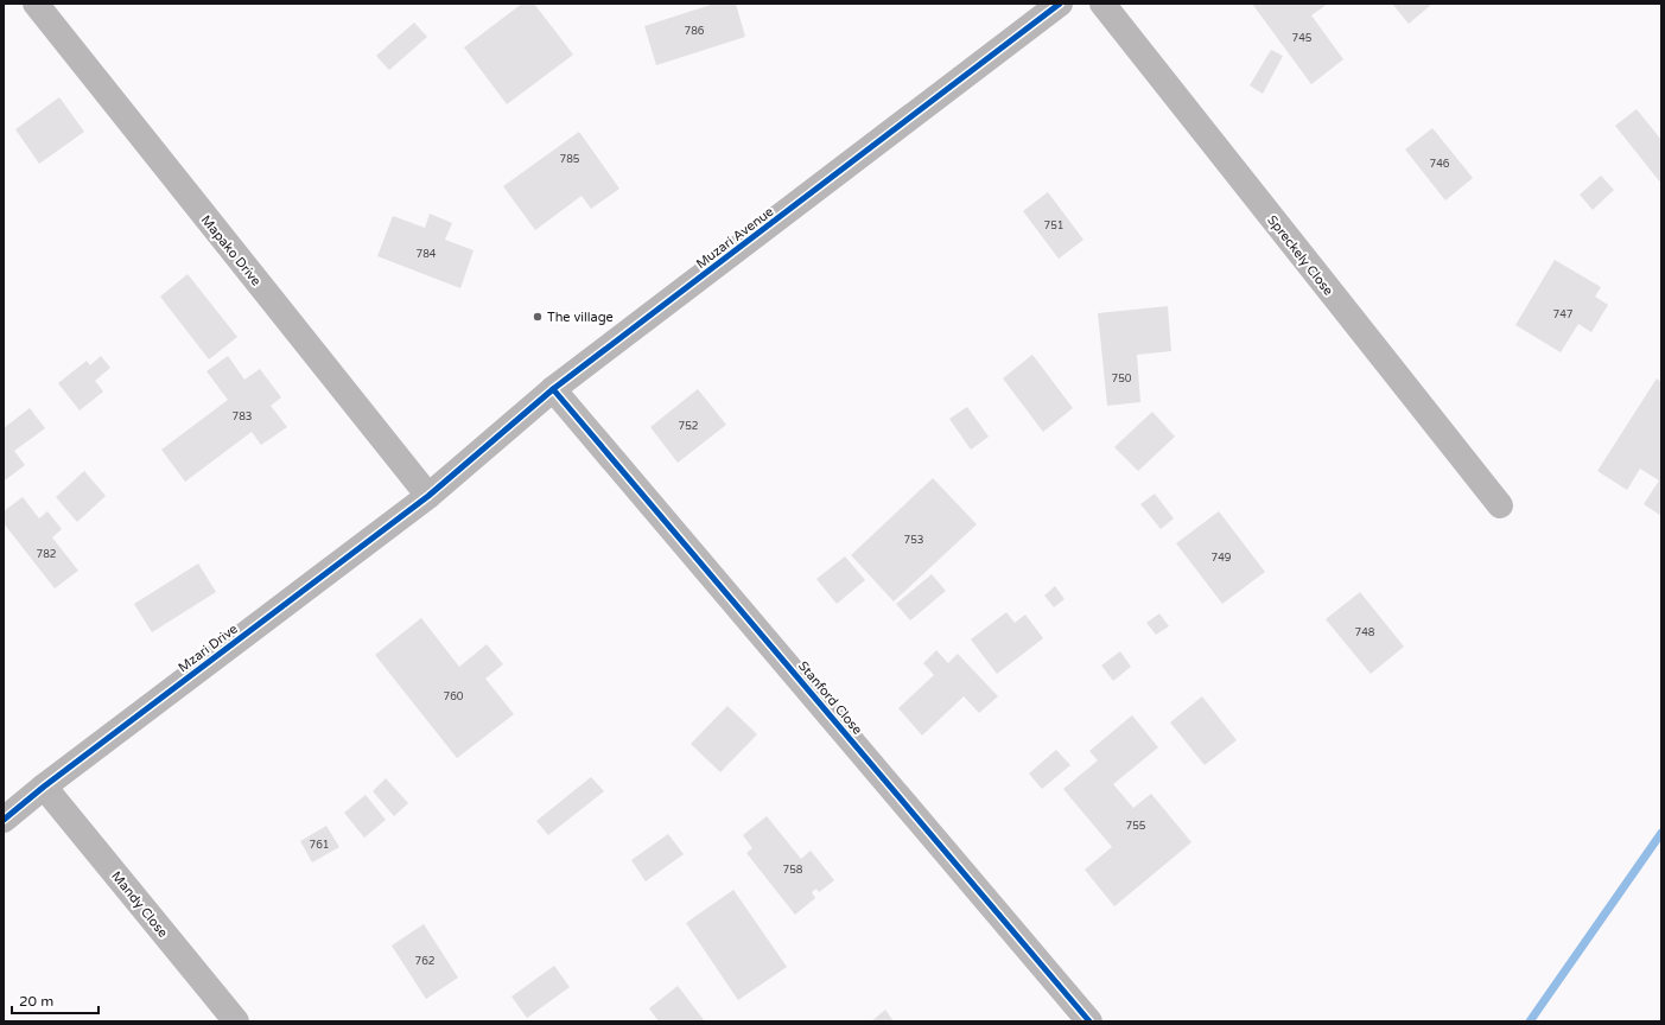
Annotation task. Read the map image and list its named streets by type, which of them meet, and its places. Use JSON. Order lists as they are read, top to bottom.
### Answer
{
  "streets": {
    "street": [
      "Muzari Avenue",
      "Mapako Drive",
      "Spreckely Close",
      "Mzari Drive",
      "Stanford Close",
      "Mandy Close"
    ]
  },
  "crossings": [
    ["Muzari Avenue", "Mapako Drive"],
    ["Muzari Avenue", "Mzari Drive"],
    ["Muzari Avenue", "Stanford Close"],
    ["Mapako Drive", "Mzari Drive"],
    ["Mzari Drive", "Mandy Close"]
  ],
  "places": ["The village"],
  "house_numbers": [
    "786",
    "745",
    "785",
    "746",
    "751",
    "784",
    "747",
    "750",
    "783",
    "752",
    "753",
    "782",
    "749",
    "748",
    "760",
    "755",
    "761",
    "758",
    "762"
  ],
  "scale_bar": "20 m"
}
